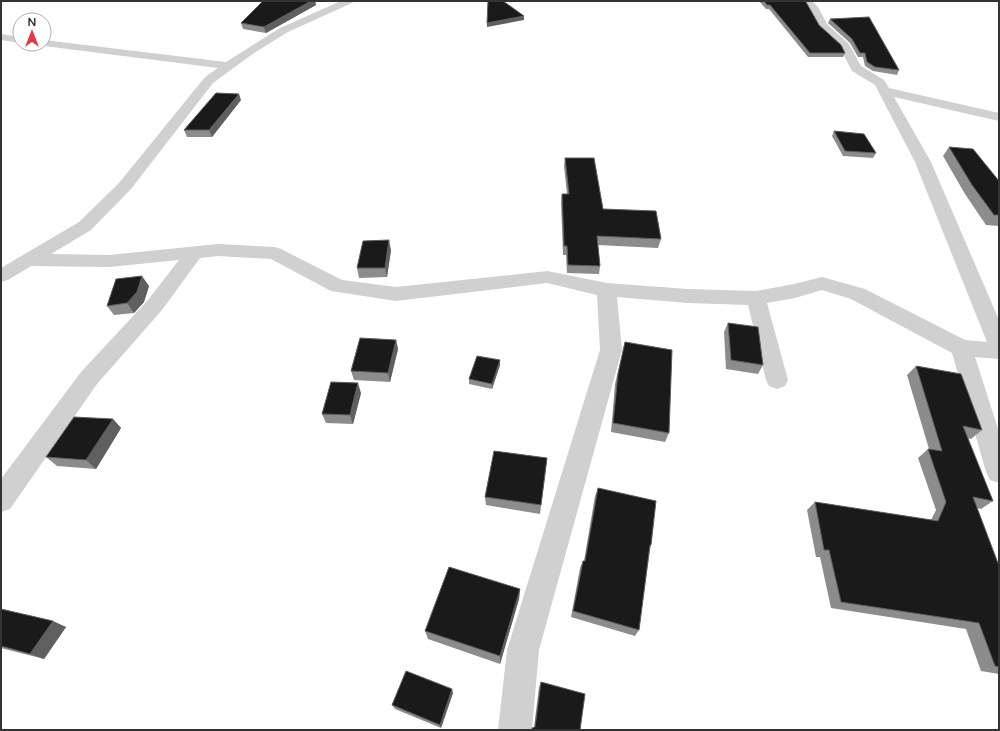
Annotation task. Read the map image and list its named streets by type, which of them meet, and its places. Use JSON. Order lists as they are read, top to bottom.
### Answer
{
  "north": "top"
}
